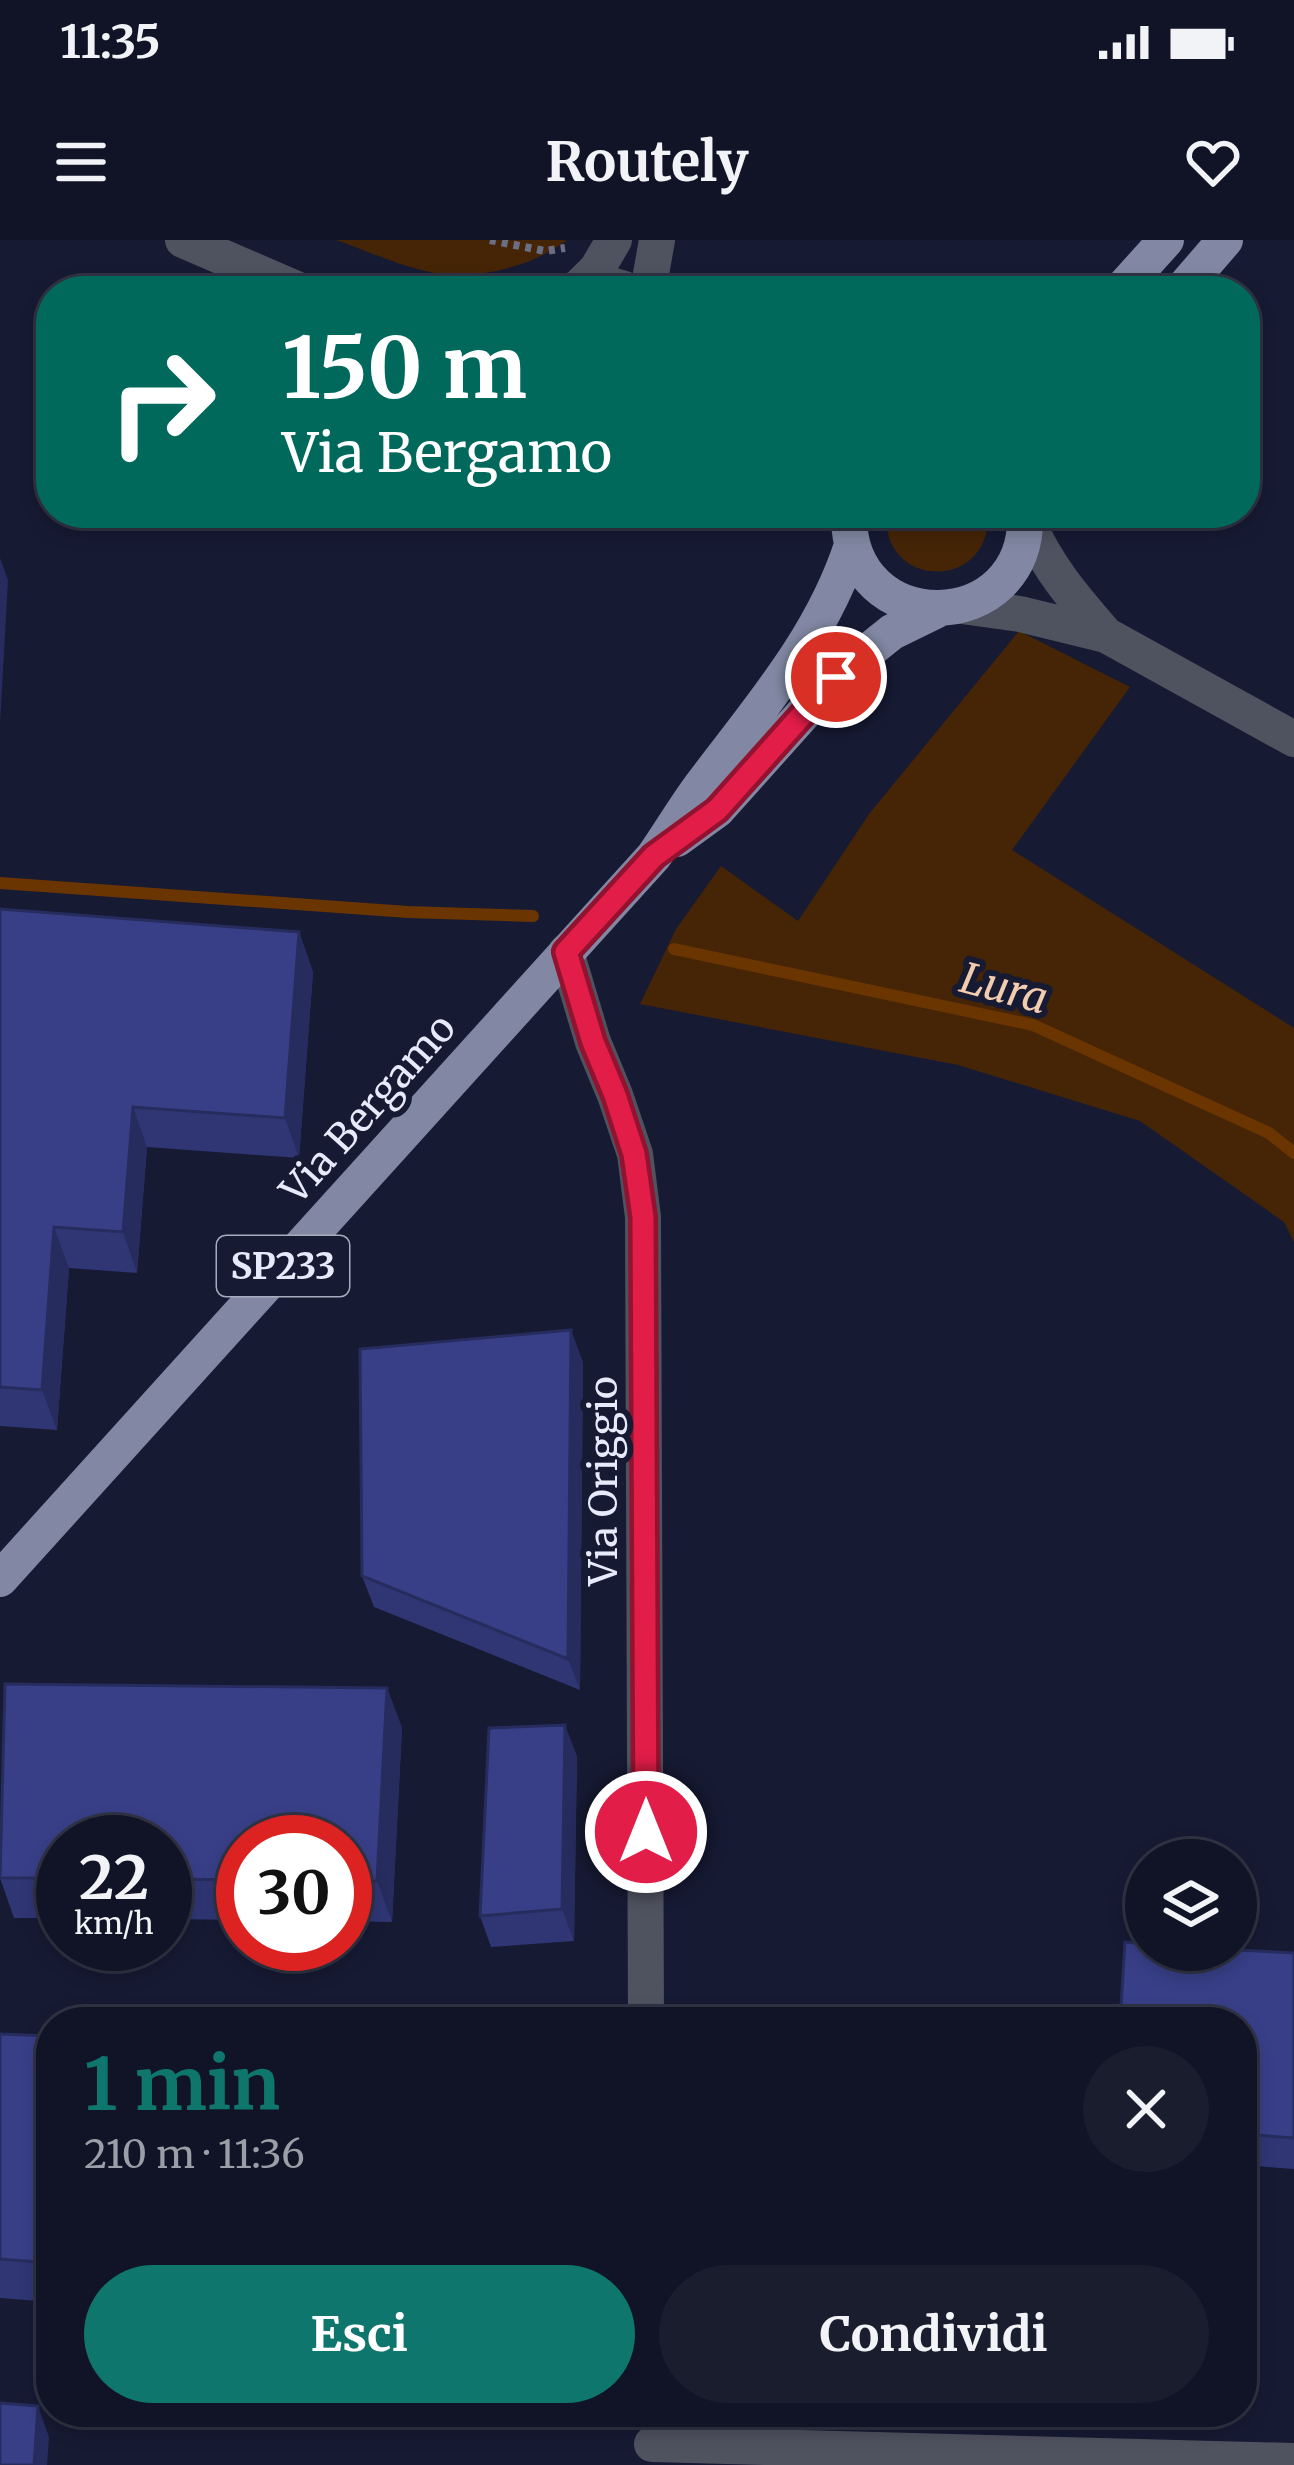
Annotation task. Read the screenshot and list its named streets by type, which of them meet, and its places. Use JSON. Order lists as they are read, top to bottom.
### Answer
{
  "streets": {
    "main road": ["Via Bergamo", "SP233"],
    "street": ["Via Origgio"]
  },
  "crossings": [
    ["Via Bergamo", "SP233"],
    ["Via Bergamo", "Via Origgio"]
  ],
  "water": ["Lura"],
  "page": {
    "status": "11:35",
    "header": "Routely",
    "turn": ["150 m", "Via Bergamo"],
    "speed": "22 km/h",
    "limit": "30",
    "heading": ["1 min", "210 m · 11:36"],
    "buttons": ["Esci", "Condividi"]
  }
}
